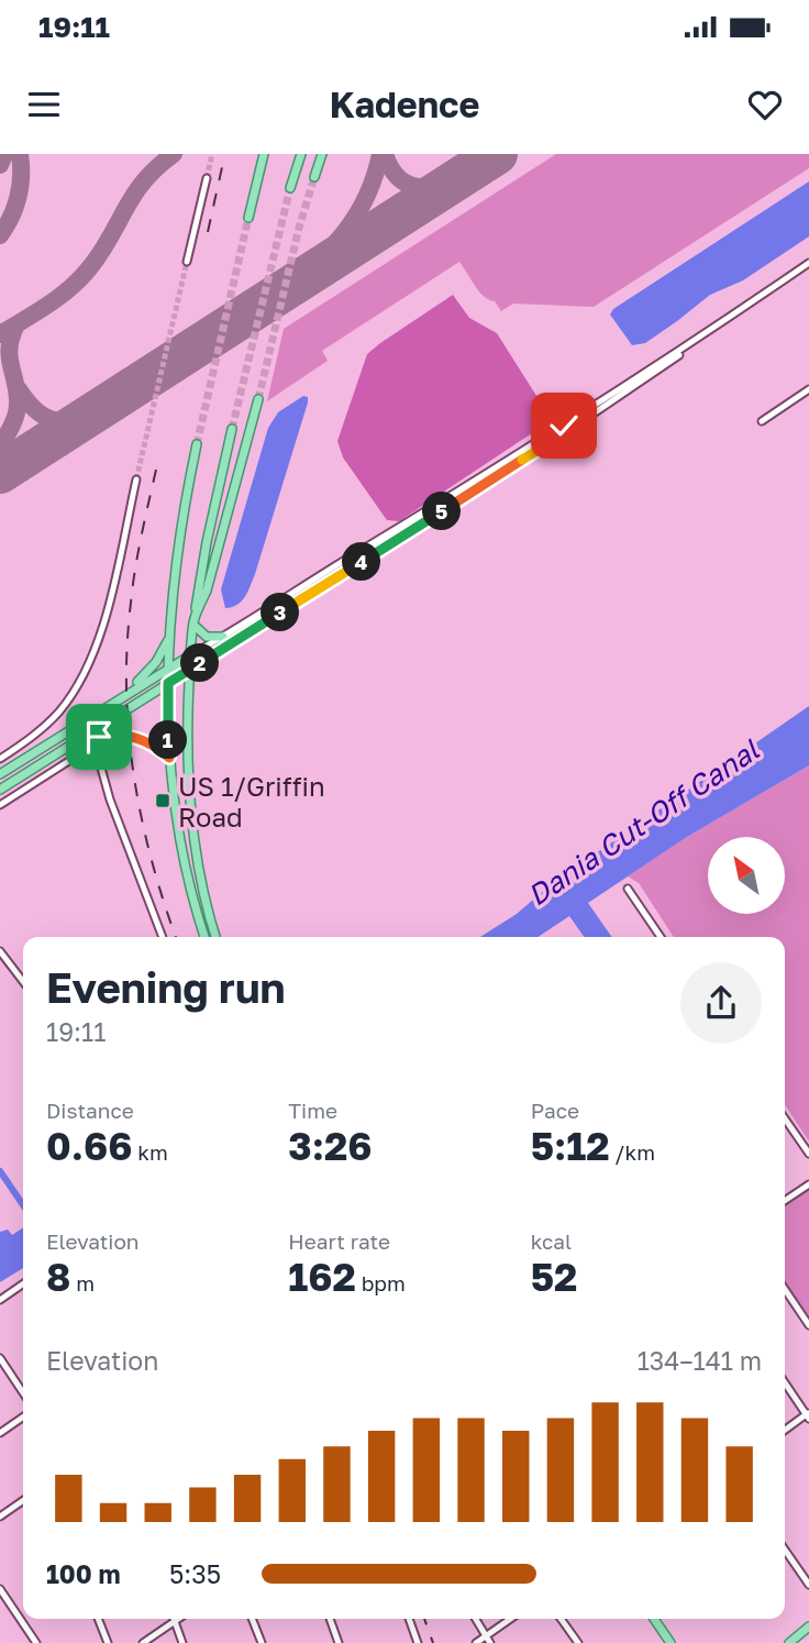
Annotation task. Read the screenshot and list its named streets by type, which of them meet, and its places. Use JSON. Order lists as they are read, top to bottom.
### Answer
{
  "water": ["Dania Cut-Off Canal"],
  "places": {
    "transit": ["US 1/Griffin Road"]
  },
  "north": "top left",
  "page": {
    "status": "19:11",
    "header": "Kadence",
    "pins": [
      "5",
      "4",
      "3",
      "2",
      "1"
    ],
    "heading": ["Evening run", "19:11"],
    "stats": [
      ["Distance", "0.66 km"],
      ["Time", "3:26"],
      ["Pace", "5:12 /km"],
      ["Elevation", "8 m"],
      ["Heart rate", "162 bpm"],
      ["kcal", "52"]
    ],
    "chart": ["Elevation", "134–141 m"],
    "list": [
      {
        "name": "100 m",
        "note": "5:35"
      }
    ]
  }
}
